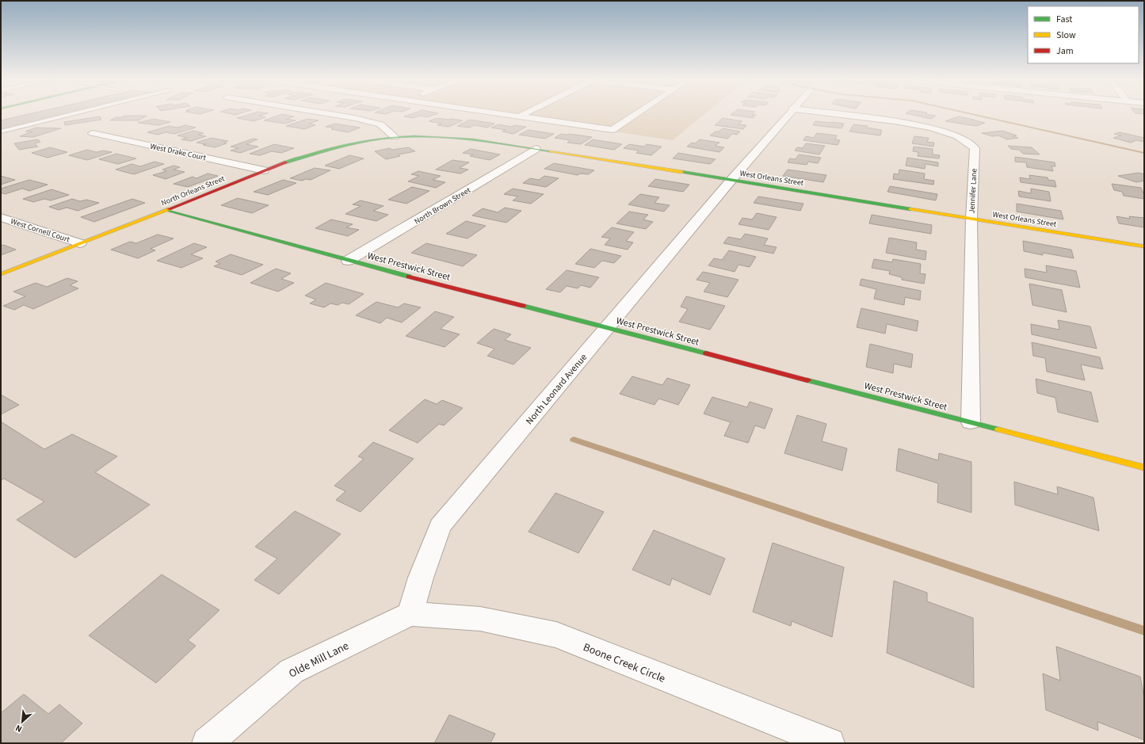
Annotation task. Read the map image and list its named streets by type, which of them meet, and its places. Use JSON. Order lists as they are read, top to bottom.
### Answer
{
  "streets": {
    "street": [
      "West Drake Court",
      "West Orleans Street",
      "North Orleans Street",
      "Jennifer Lane",
      "North Brown Street",
      "West Cornell Court",
      "West Prestwick Street",
      "North Leonard Avenue",
      "Olde Mill Lane",
      "Boone Creek Circle"
    ]
  },
  "crossings": [
    ["West Drake Court", "North Orleans Street"],
    ["West Orleans Street", "North Orleans Street"],
    ["West Orleans Street", "Jennifer Lane"],
    ["West Orleans Street", "North Brown Street"],
    ["West Orleans Street", "North Leonard Avenue"],
    ["North Orleans Street", "West Cornell Court"],
    ["North Orleans Street", "West Prestwick Street"],
    ["Jennifer Lane", "West Prestwick Street"],
    ["North Brown Street", "West Prestwick Street"],
    ["West Prestwick Street", "North Leonard Avenue"],
    ["North Leonard Avenue", "Olde Mill Lane"],
    ["North Leonard Avenue", "Boone Creek Circle"],
    ["Olde Mill Lane", "Boone Creek Circle"]
  ],
  "legend": ["Fast", "Slow", "Jam"],
  "north": "bottom left"
}
